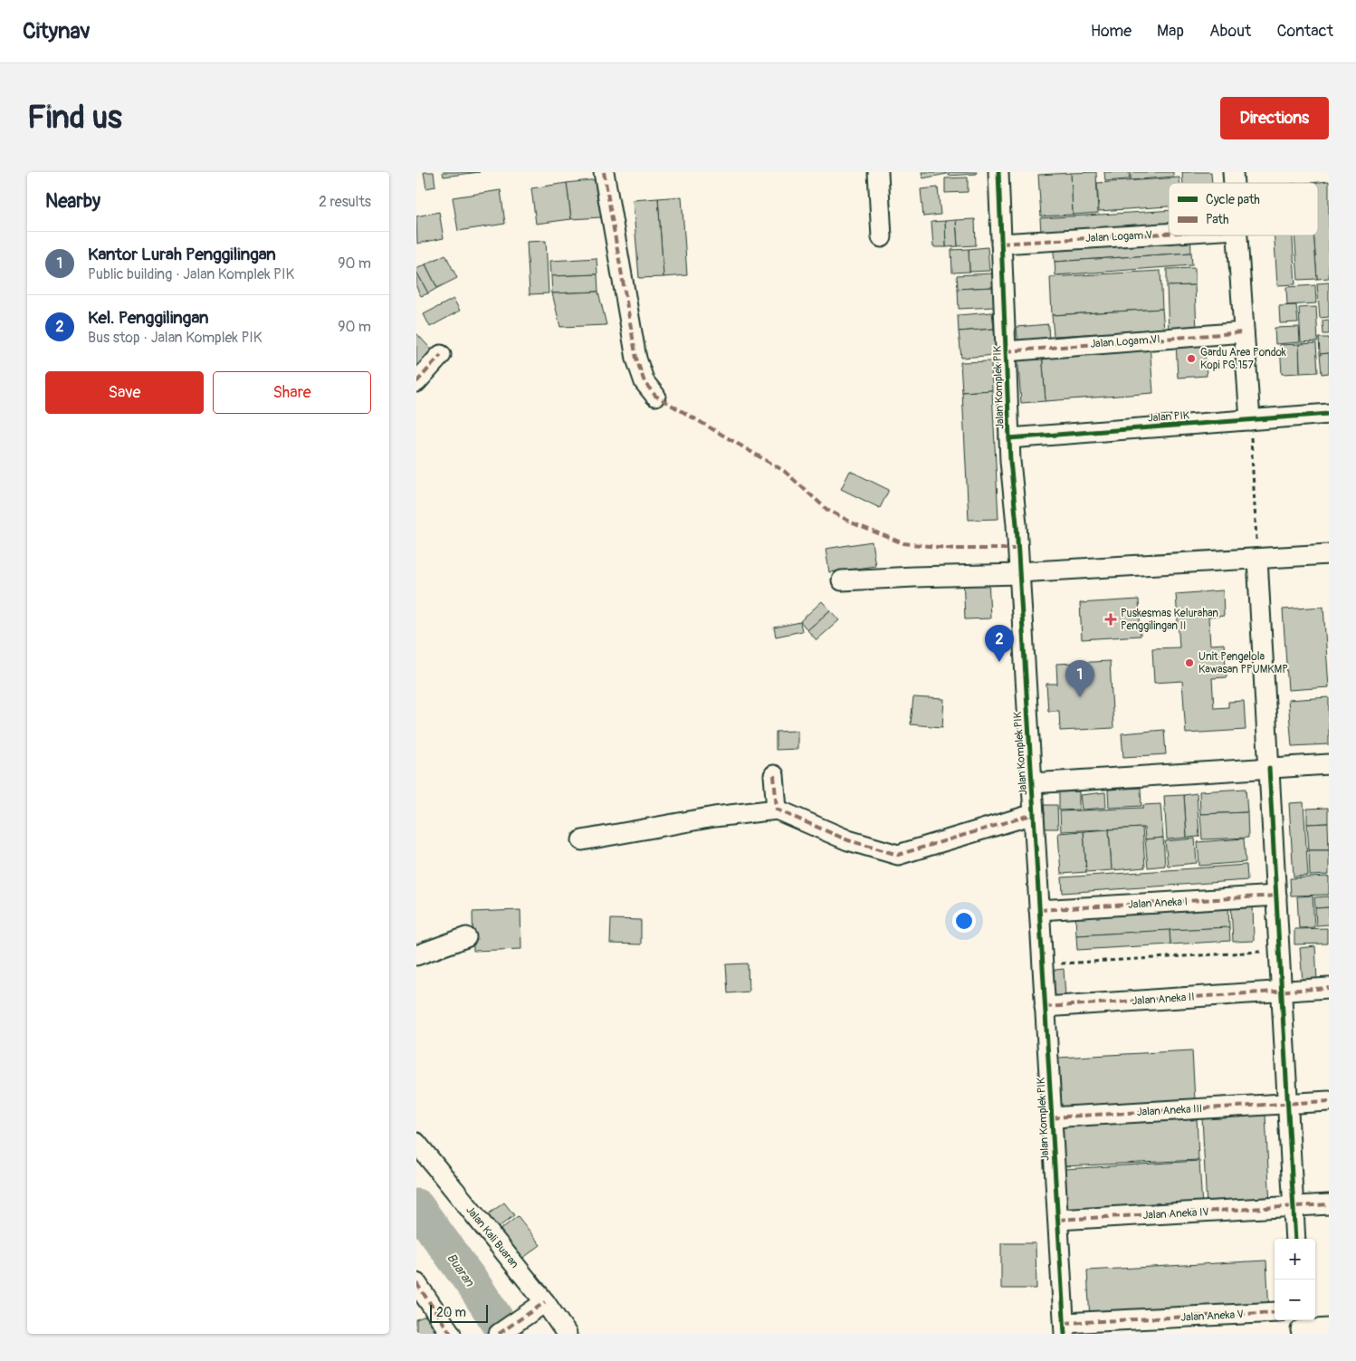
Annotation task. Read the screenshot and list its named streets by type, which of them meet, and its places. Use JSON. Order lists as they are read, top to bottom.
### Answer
{
  "streets": {
    "street": [
      "Jalan Logam V",
      "Jalan Logam VI",
      "Jalan Komplek PIK",
      "Jalan PIK",
      "Jalan Aneka I",
      "Jalan Aneka II",
      "Jalan Aneka III",
      "Jalan Aneka IV",
      "Jalan Kali Buaran",
      "Jalan Aneka V"
    ]
  },
  "crossings": [
    ["Jalan Logam V", "Jalan Komplek PIK"],
    ["Jalan Logam VI", "Jalan Komplek PIK"],
    ["Jalan Komplek PIK", "Jalan PIK"],
    ["Jalan Komplek PIK", "Jalan Aneka I"],
    ["Jalan Komplek PIK", "Jalan Aneka II"],
    ["Jalan Komplek PIK", "Jalan Aneka III"],
    ["Jalan Komplek PIK", "Jalan Aneka IV"],
    ["Jalan Komplek PIK", "Jalan Aneka V"]
  ],
  "water": ["Buaran"],
  "places": {
    "other": ["Gardu Area Pondok Kopi PG.157", "Unit Pengelola Kawasan PPUMKMP"],
    "health": ["Puskesmas Kelurahan Penggilingan II"]
  },
  "legend": ["Cycle path", "Path"],
  "scale_bar": "20 m",
  "page": {
    "header": "Citynav",
    "nav": [
      "Home",
      "Map",
      "About",
      "Contact"
    ],
    "buttons": [
      "Directions",
      ["Save", "Share"]
    ],
    "title": "Find us",
    "heading": ["Nearby", "2 results"],
    "list": [
      {
        "mark": "1",
        "name": "Kantor Lurah Penggilingan",
        "note": "Public building · Jalan Komplek PIK",
        "value": "90 m"
      },
      {
        "mark": "2",
        "name": "Kel. Penggilingan",
        "note": "Bus stop · Jalan Komplek PIK",
        "value": "90 m"
      }
    ],
    "pins": ["2", "1"],
    "map_buttons": ["+", "−"],
    "scale": "20 m"
  }
}
